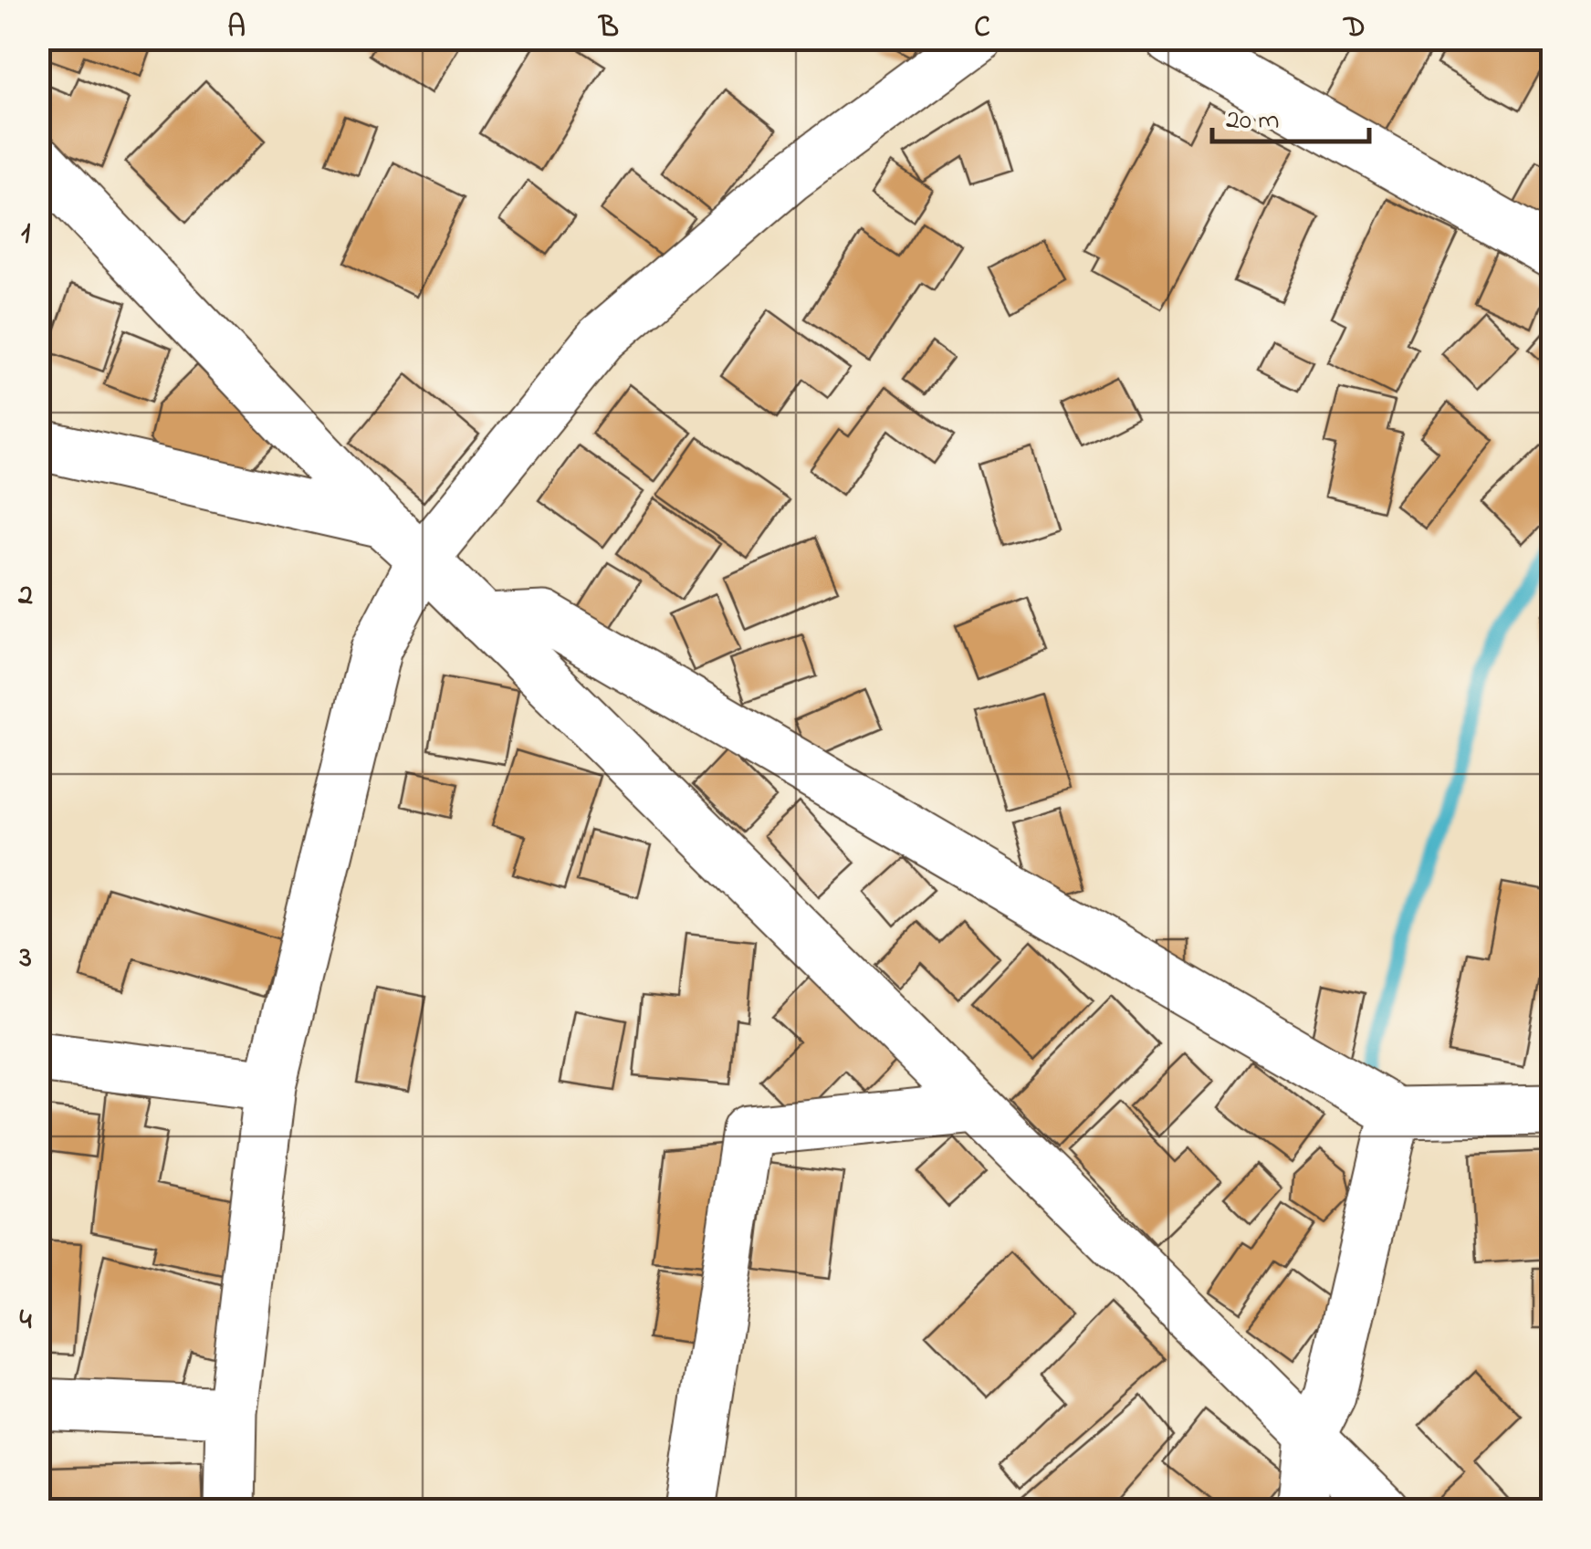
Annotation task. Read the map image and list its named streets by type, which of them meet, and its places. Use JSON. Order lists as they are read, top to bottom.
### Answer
{
  "scale_bar": "20 m",
  "grid": {
    "columns": [
      "A",
      "B",
      "C",
      "D"
    ],
    "rows": [
      "1",
      "2",
      "3",
      "4"
    ]
  }
}
